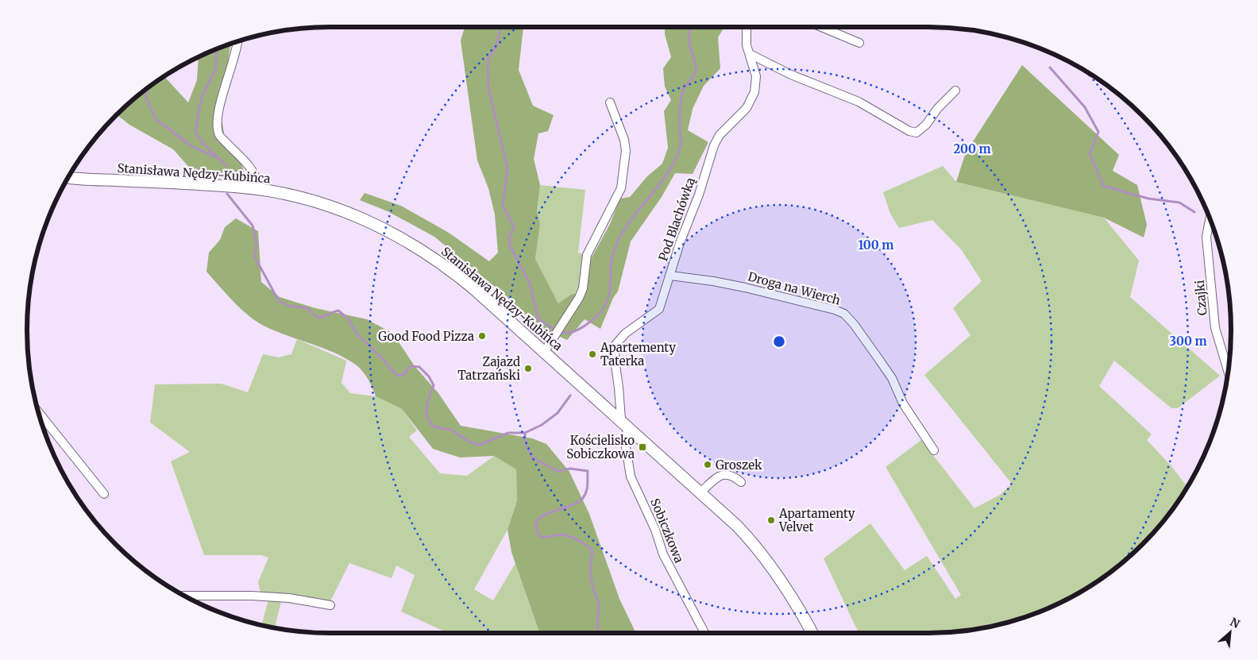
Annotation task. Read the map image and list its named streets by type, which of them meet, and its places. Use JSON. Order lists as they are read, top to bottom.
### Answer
{
  "streets": {
    "street": [
      "Stanisława Nędzy-Kubińca",
      "Pod Blachówką",
      "Droga na Wierch",
      "Czajki",
      "Sobiczkowa"
    ]
  },
  "crossings": [
    ["Stanisława Nędzy-Kubińca", "Pod Blachówką"],
    ["Stanisława Nędzy-Kubińca", "Sobiczkowa"],
    ["Pod Blachówką", "Droga na Wierch"],
    ["Pod Blachówką", "Sobiczkowa"]
  ],
  "places": {
    "other": [
      "Good Food Pizza",
      "Apartementy Taterka",
      "Zajazd Tatrzański",
      "Groszek",
      "Apartamenty Velvet"
    ],
    "transit": ["Kościelisko Sobiczkowa"]
  },
  "north": "top right",
  "rings": ["200 m", "100 m", "300 m"]
}
